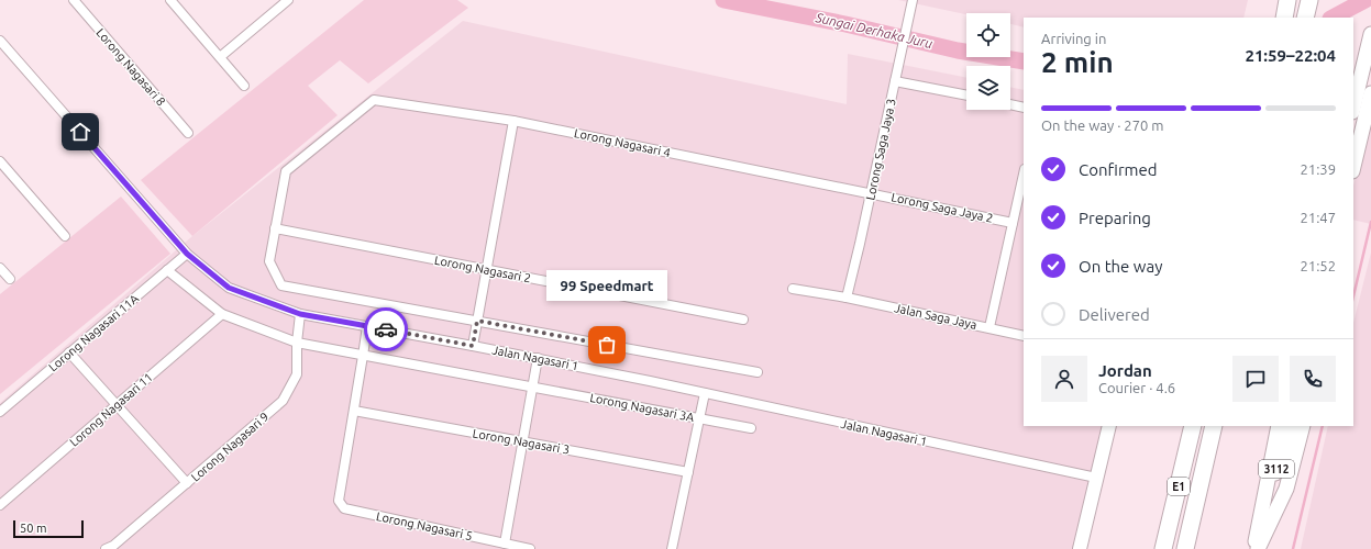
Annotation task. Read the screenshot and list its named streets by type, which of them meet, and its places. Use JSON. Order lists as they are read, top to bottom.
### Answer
{
  "streets": {
    "highway": ["E1"],
    "main road": ["3112"],
    "street": [
      "Lorong Nagasari 8",
      "Lorong Nagasari 4",
      "Lorong Saga Jaya 3",
      "Lorong Saga Jaya 2",
      "Lorong Nagasari 2",
      "Jalan Saga Jaya",
      "Lorong Nagasari 11A",
      "Jalan Nagasari 1",
      "Lorong Nagasari 3A",
      "Lorong Nagasari 11",
      "Lorong Nagasari 3",
      "Lorong Nagasari 9",
      "Lorong Nagasari 5"
    ]
  },
  "crossings": [
    ["Lorong Nagasari 4", "Lorong Saga Jaya 3"],
    ["Lorong Nagasari 4", "Lorong Saga Jaya 2"],
    ["Lorong Nagasari 4", "Lorong Nagasari 2"],
    ["Lorong Saga Jaya 3", "Lorong Saga Jaya 2"],
    ["Lorong Saga Jaya 3", "Jalan Saga Jaya"],
    ["Lorong Nagasari 11A", "Jalan Nagasari 1"],
    ["Jalan Nagasari 1", "Lorong Nagasari 9"],
    ["Lorong Nagasari 3", "Lorong Nagasari 5"]
  ],
  "water": ["Sungai Derhaka Juru"],
  "places": ["99 Speedmart"],
  "scale_bar": "50 m",
  "page": {
    "heading": ["2 min", "Arriving in", "21:59–22:04"],
    "panel": ["Jordan", "Courier · 4.6"],
    "bar": "On the way · 270 m",
    "list": [
      ["Confirmed", "21:39"],
      ["Preparing", "21:47"],
      ["On the way", "21:52"],
      "Delivered"
    ],
    "bubble": "99 Speedmart",
    "scale": "50 m"
  }
}
